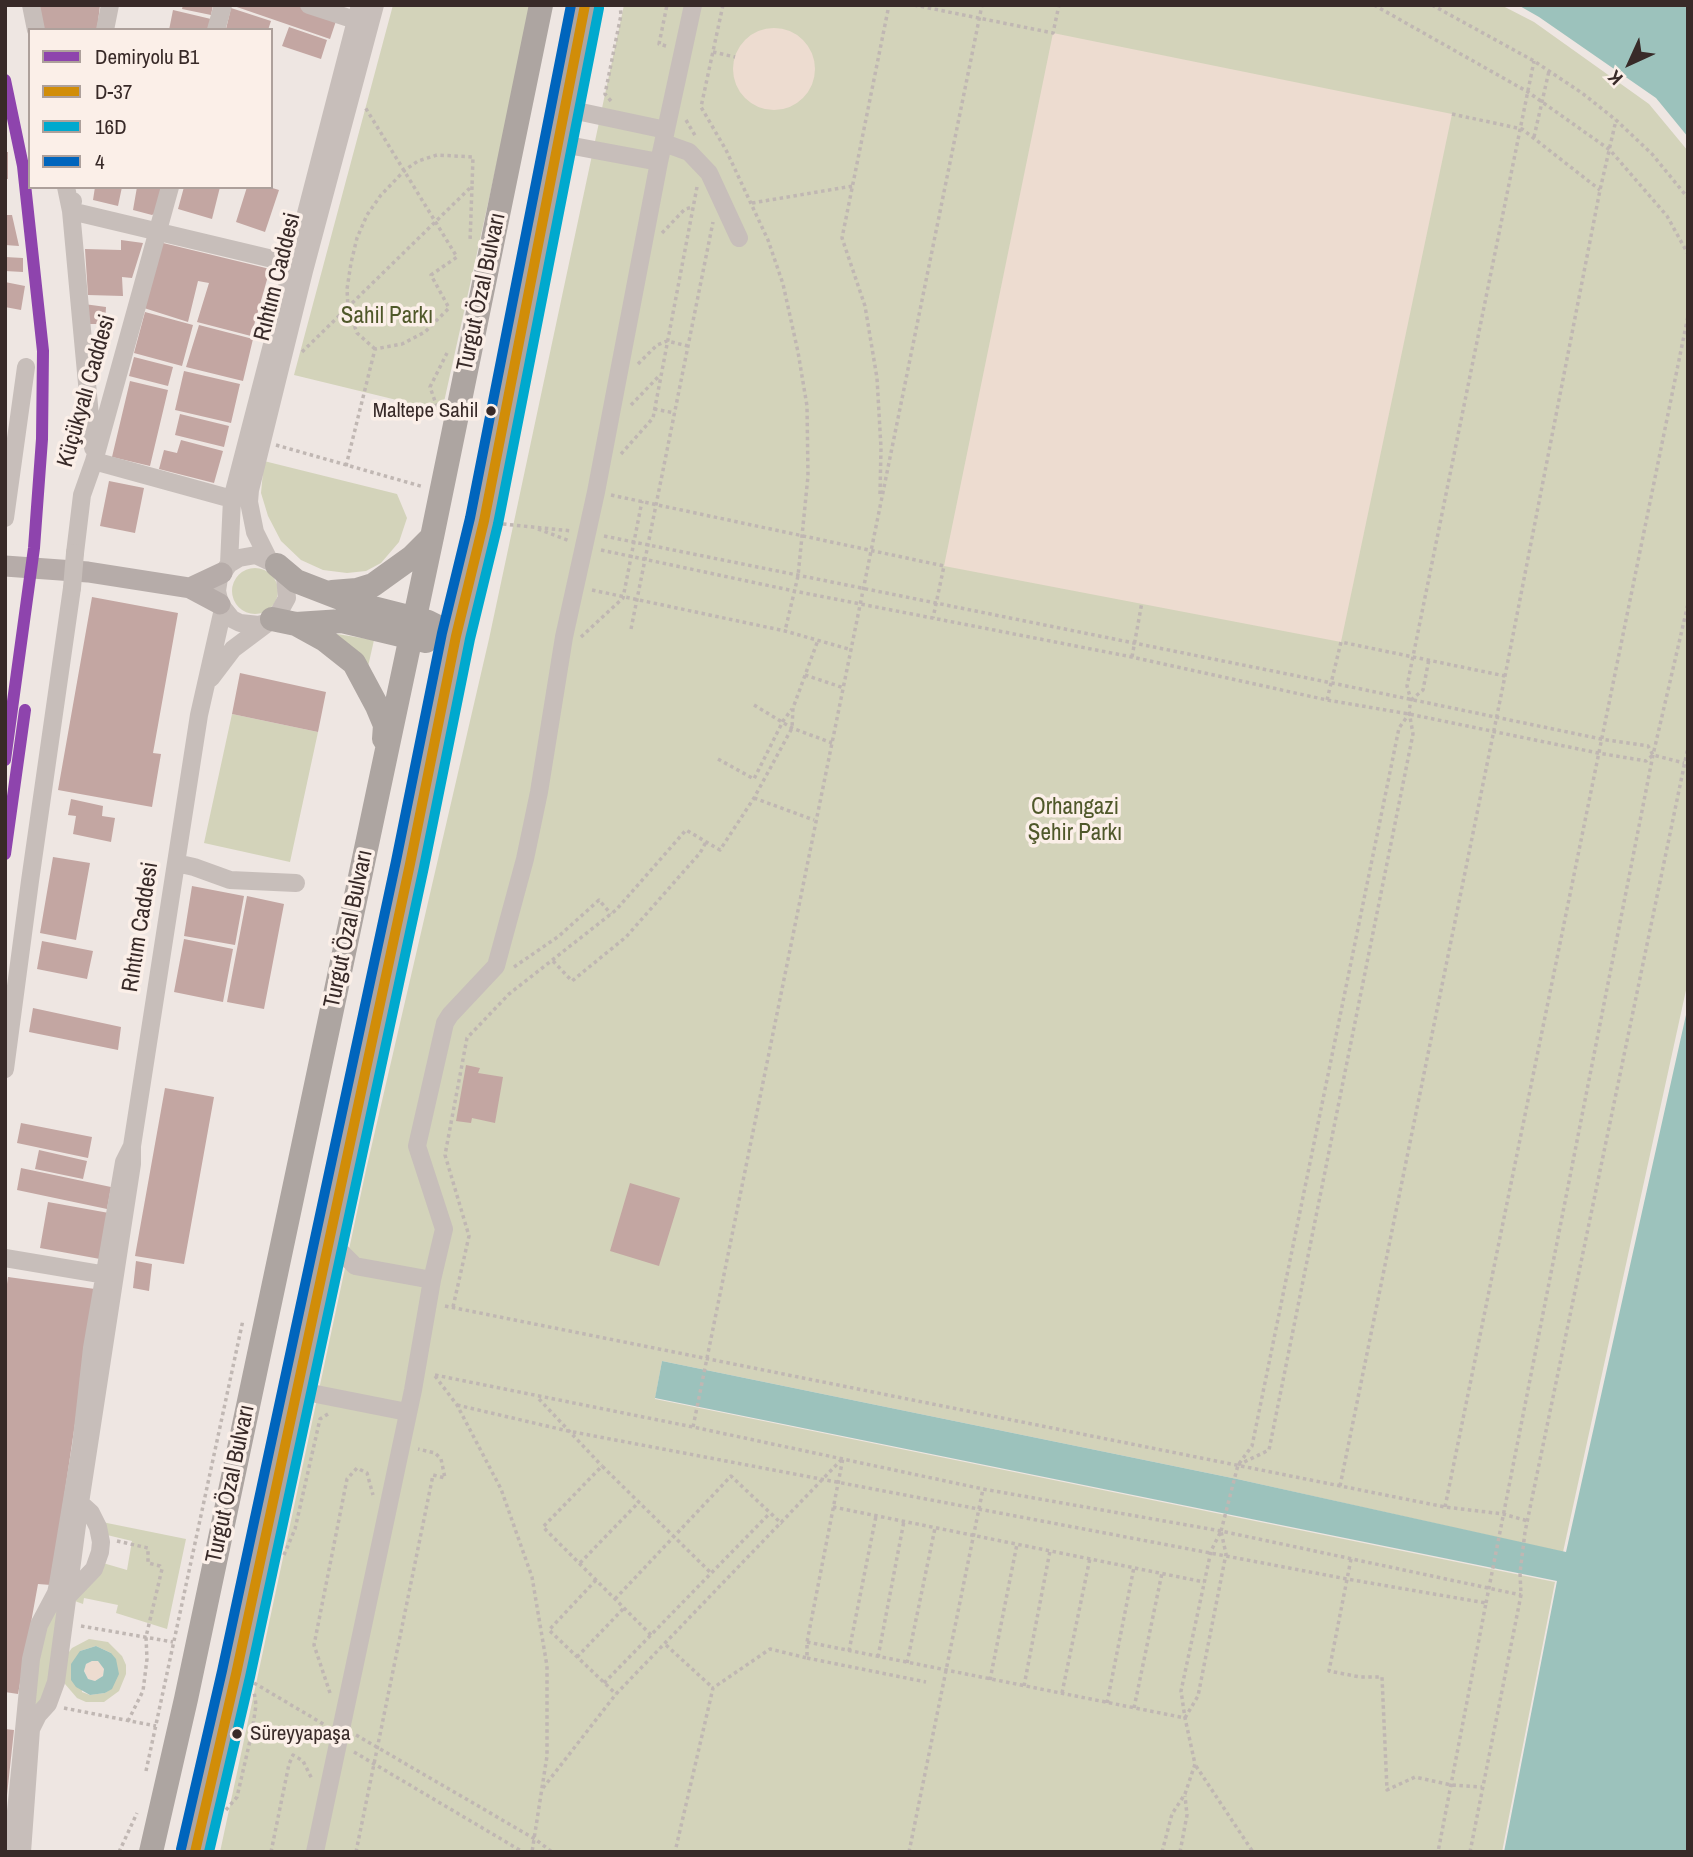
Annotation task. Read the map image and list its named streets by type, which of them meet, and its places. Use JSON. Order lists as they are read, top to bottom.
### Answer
{
  "streets": {
    "highway": ["Turgut Özal Bulvarı"],
    "street": ["Rıhtım Caddesi", "Küçükyalı Caddesi"]
  },
  "parks": ["Sahil Parkı", "Orhangazi Şehir Parkı"],
  "places": ["Maltepe Sahil", "Süreyyapaşa"],
  "lines": [
    "transit line D-37",
    "transit line 4",
    "transit line 16D",
    "rail line B1"
  ],
  "legend": [
    "Demiryolu B1",
    "D-37",
    "16D",
    "4"
  ],
  "north": "bottom left"
}
